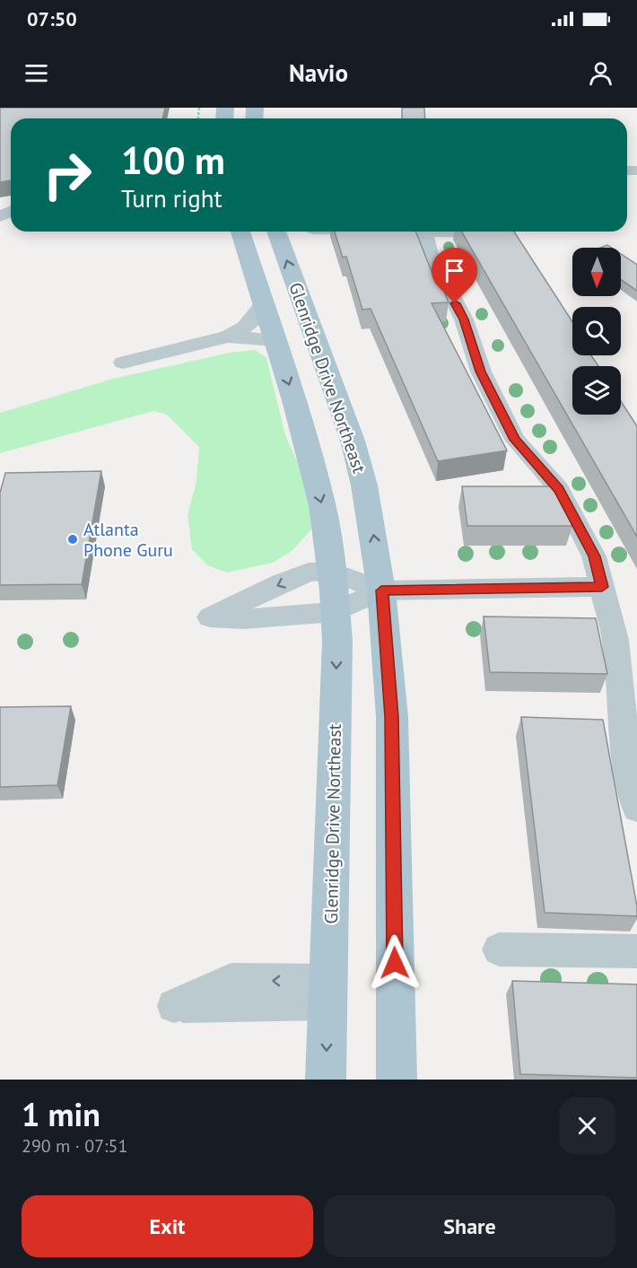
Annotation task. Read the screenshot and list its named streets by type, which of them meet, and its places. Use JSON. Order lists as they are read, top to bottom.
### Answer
{
  "streets": {
    "main road": ["Glenridge Drive Northeast"]
  },
  "places": ["Atlanta Phone Guru"],
  "north": "bottom",
  "page": {
    "status": "07:50",
    "header": "Navio",
    "turn": ["100 m", "Turn right"],
    "heading": ["1 min", "290 m · 07:51"],
    "buttons": ["Exit", "Share"]
  }
}
